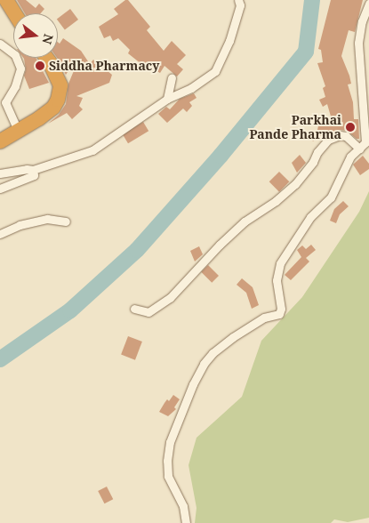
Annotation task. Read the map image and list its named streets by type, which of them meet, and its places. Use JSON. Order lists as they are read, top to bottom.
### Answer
{
  "places": ["Siddha Pharmacy", "Parkhai Pande Pharma"],
  "north": "right"
}
